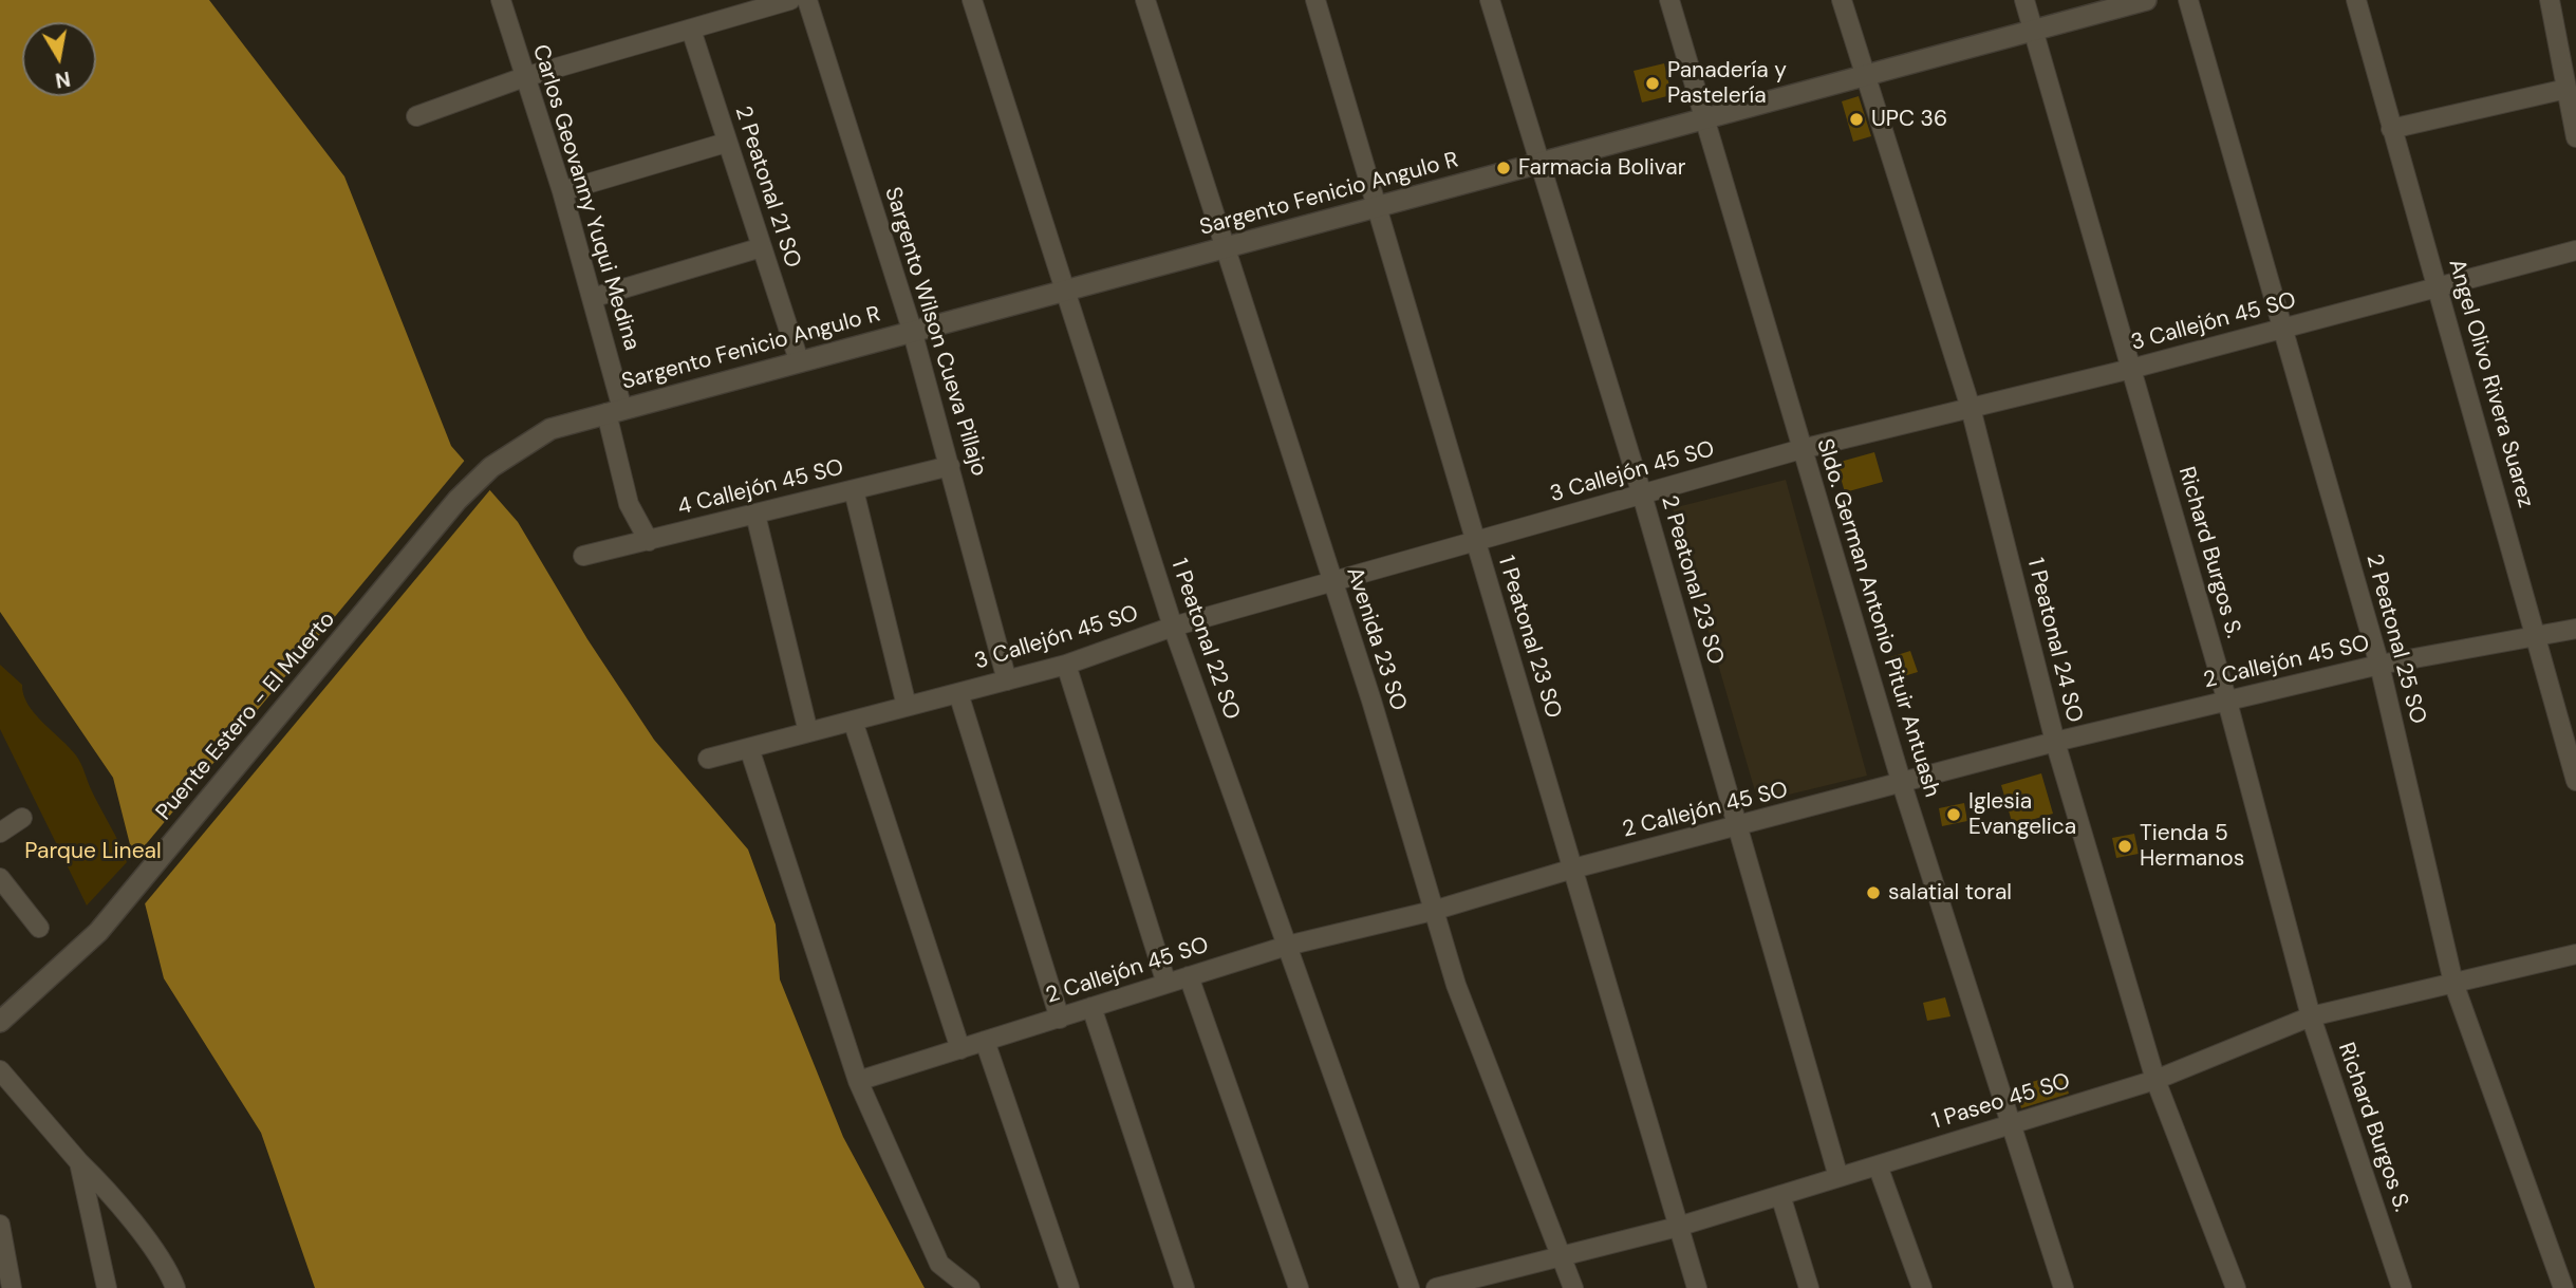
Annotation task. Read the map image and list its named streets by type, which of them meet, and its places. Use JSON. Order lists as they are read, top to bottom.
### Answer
{
  "streets": {
    "street": [
      "2 Peatonal 21 SO",
      "Sargento Fenicio Angulo R",
      "Carlos Geovanny Yuqui Medina",
      "3 Callejón 45 SO",
      "Sargento Wilson Cueva Pillajo",
      "Angel Olivo Rivera Suarez",
      "4 Callejón 45 SO",
      "Richard Burgos S.",
      "2 Peatonal 23 SO",
      "Sldo. German Antonio Pituir Antuash",
      "1 Peatonal 23 SO",
      "1 Peatonal 22 SO",
      "Avenida 23 SO",
      "2 Peatonal 25 SO",
      "1 Peatonal 24 SO",
      "2 Callejón 45 SO",
      "Puente Estero - El Muerto",
      "1 Paseo 45 SO"
    ]
  },
  "crossings": [
    ["2 Peatonal 21 SO", "Sargento Fenicio Angulo R"],
    ["Sargento Fenicio Angulo R", "Carlos Geovanny Yuqui Medina"],
    ["Sargento Fenicio Angulo R", "Sargento Wilson Cueva Pillajo"],
    ["Sargento Fenicio Angulo R", "Richard Burgos S."],
    ["Sargento Fenicio Angulo R", "2 Peatonal 23 SO"],
    ["Sargento Fenicio Angulo R", "Sldo. German Antonio Pituir Antuash"],
    ["Sargento Fenicio Angulo R", "1 Peatonal 23 SO"],
    ["Sargento Fenicio Angulo R", "1 Peatonal 22 SO"],
    ["Sargento Fenicio Angulo R", "Avenida 23 SO"],
    ["Sargento Fenicio Angulo R", "1 Peatonal 24 SO"],
    ["Sargento Fenicio Angulo R", "Puente Estero - El Muerto"],
    ["Carlos Geovanny Yuqui Medina", "4 Callejón 45 SO"],
    ["3 Callejón 45 SO", "Sargento Wilson Cueva Pillajo"],
    ["3 Callejón 45 SO", "Angel Olivo Rivera Suarez"],
    ["3 Callejón 45 SO", "Richard Burgos S."],
    ["3 Callejón 45 SO", "2 Peatonal 23 SO"],
    ["3 Callejón 45 SO", "Sldo. German Antonio Pituir Antuash"],
    ["3 Callejón 45 SO", "1 Peatonal 23 SO"],
    ["3 Callejón 45 SO", "1 Peatonal 22 SO"],
    ["3 Callejón 45 SO", "Avenida 23 SO"],
    ["3 Callejón 45 SO", "2 Peatonal 25 SO"],
    ["3 Callejón 45 SO", "1 Peatonal 24 SO"],
    ["Sargento Wilson Cueva Pillajo", "4 Callejón 45 SO"],
    ["Angel Olivo Rivera Suarez", "2 Callejón 45 SO"],
    ["Richard Burgos S.", "2 Callejón 45 SO"],
    ["Richard Burgos S.", "1 Paseo 45 SO"],
    ["2 Peatonal 23 SO", "2 Callejón 45 SO"],
    ["2 Peatonal 23 SO", "1 Paseo 45 SO"],
    ["Sldo. German Antonio Pituir Antuash", "2 Callejón 45 SO"],
    ["Sldo. German Antonio Pituir Antuash", "1 Paseo 45 SO"],
    ["1 Peatonal 23 SO", "2 Callejón 45 SO"],
    ["1 Peatonal 23 SO", "1 Paseo 45 SO"],
    ["1 Peatonal 22 SO", "2 Callejón 45 SO"],
    ["Avenida 23 SO", "2 Callejón 45 SO"],
    ["Avenida 23 SO", "1 Paseo 45 SO"],
    ["2 Peatonal 25 SO", "2 Callejón 45 SO"],
    ["2 Peatonal 25 SO", "1 Paseo 45 SO"],
    ["1 Peatonal 24 SO", "2 Callejón 45 SO"],
    ["1 Peatonal 24 SO", "1 Paseo 45 SO"]
  ],
  "parks": ["Parque Lineal"],
  "places": [
    "Panadería y Pastelería",
    "UPC 36",
    "Farmacia Bolivar",
    "Iglesia Evangelica",
    "Tienda 5 Hermanos",
    "salatial toral"
  ],
  "north": "bottom"
}
